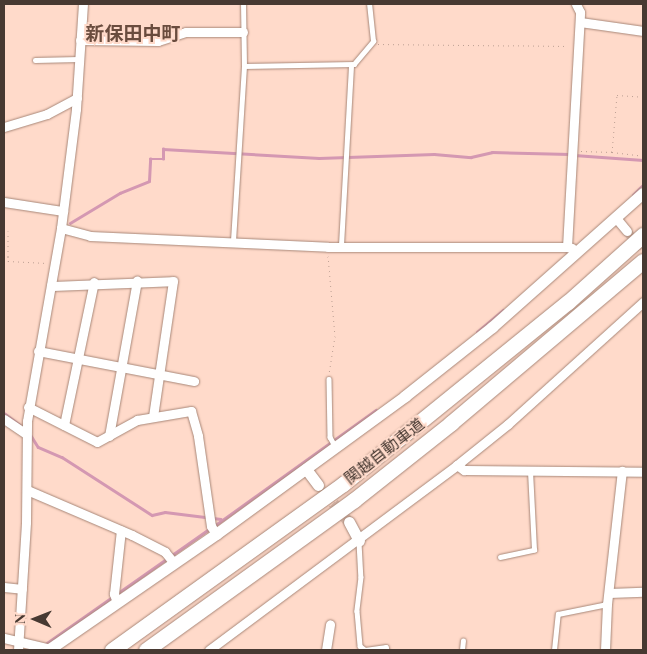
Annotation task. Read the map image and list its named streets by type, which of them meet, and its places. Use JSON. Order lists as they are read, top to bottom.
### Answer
{
  "streets": {
    "highway": ["関越自動車道"]
  },
  "districts": ["新保田中町"],
  "north": "left"
}
